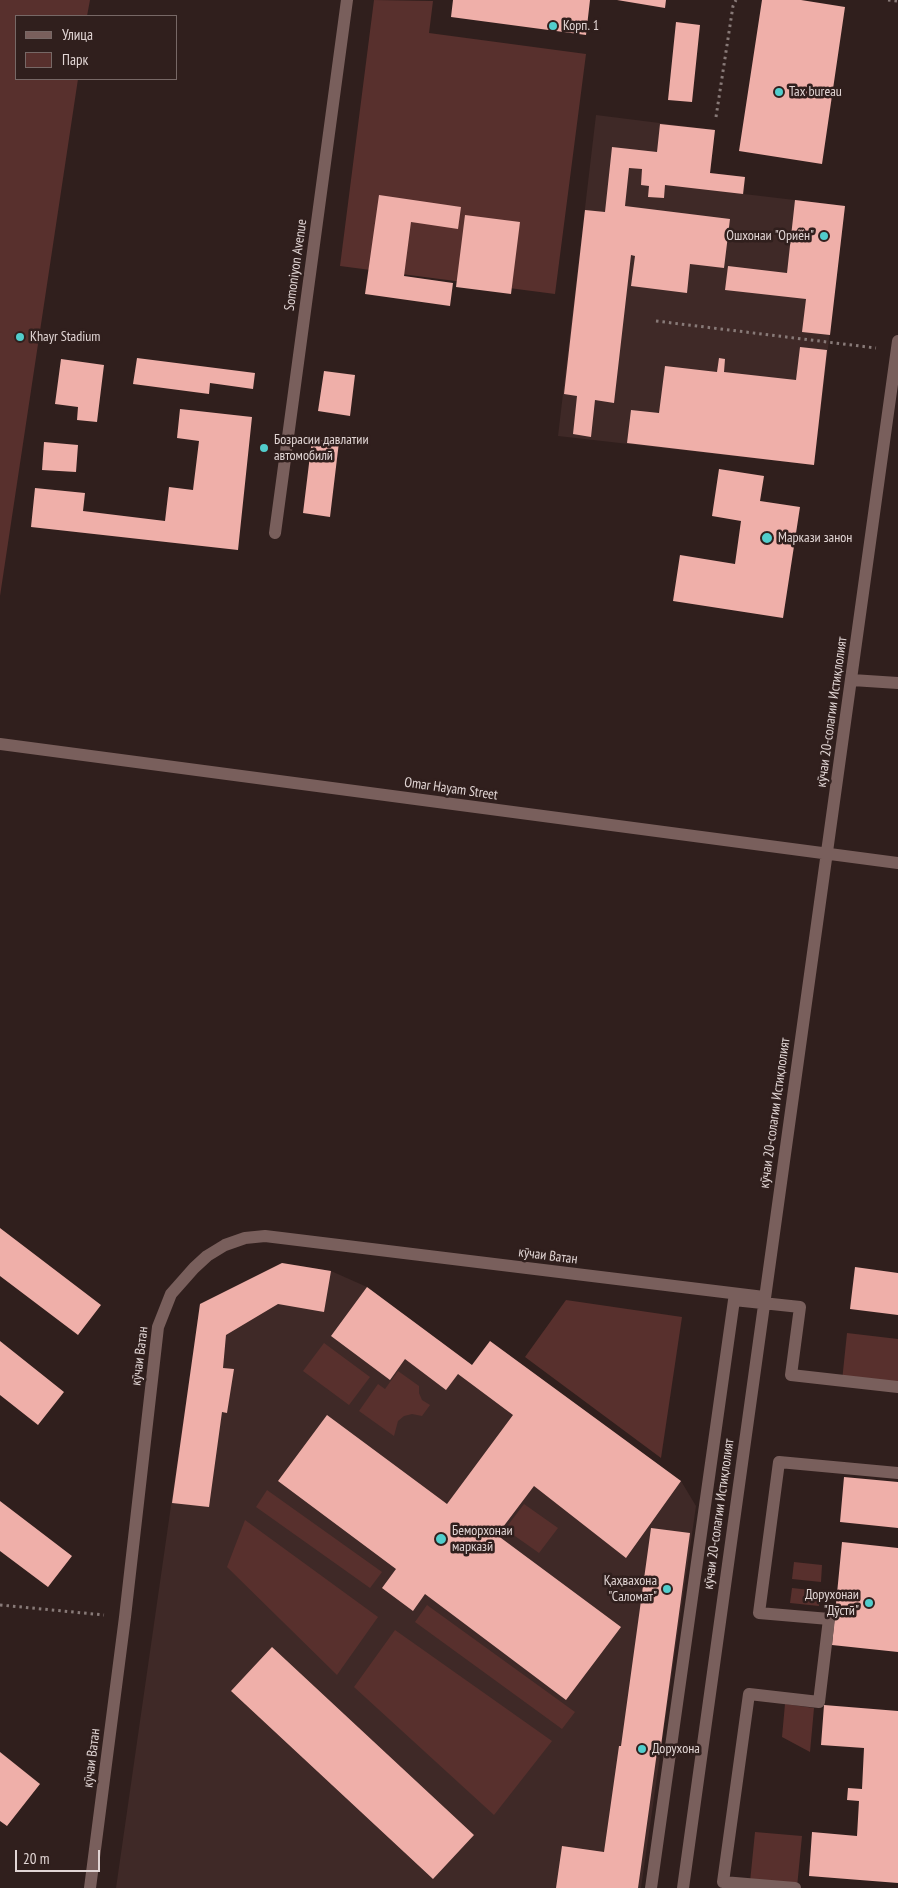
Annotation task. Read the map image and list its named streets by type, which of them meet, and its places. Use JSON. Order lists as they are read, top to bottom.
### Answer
{
  "streets": {
    "street": [
      "Somoniyon Avenue",
      "кӯчаи 20-солагии Истиқлолият",
      "Omar Hayam Street",
      "кӯчаи Ватан"
    ]
  },
  "crossings": [
    ["кӯчаи 20-солагии Истиқлолият", "Omar Hayam Street"],
    ["кӯчаи 20-солагии Истиқлолият", "кӯчаи Ватан"]
  ],
  "places": [
    "Корп. 1",
    "Tax bureau",
    "Ошхонаи \"Ориён\"",
    "Khayr Stadium",
    "Бозрасии давлатии автомобилӣ",
    "Маркази занон",
    "Беморхонаи марказӣ",
    "Қаҳвахона \"Саломат\"",
    "Дорухонаи \"Дӯстӣ\"",
    "Дорухона"
  ],
  "legend": ["Улица", "Парк"],
  "scale_bar": "20 m"
}
